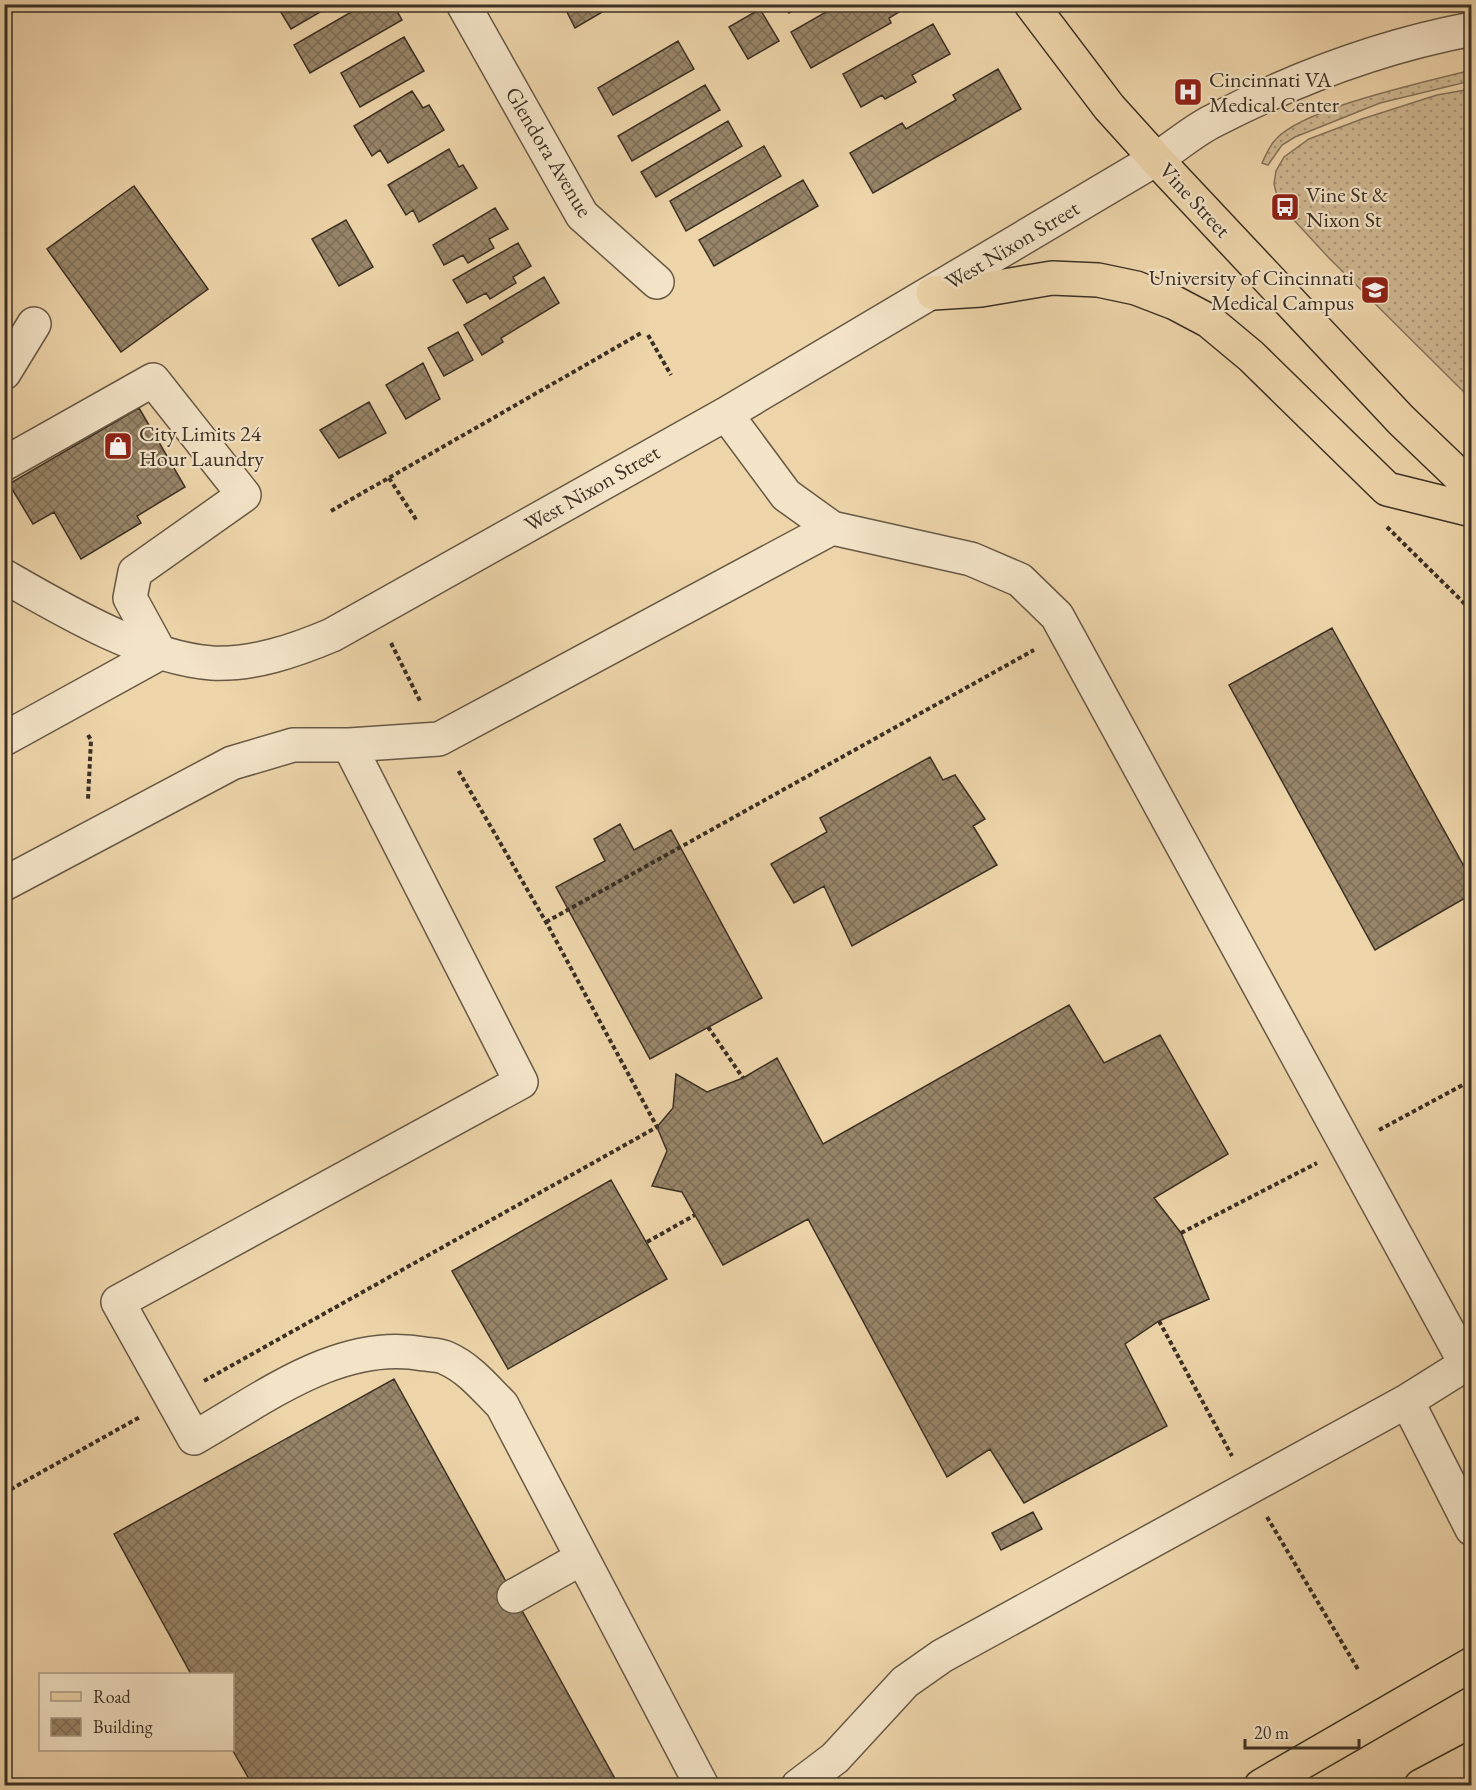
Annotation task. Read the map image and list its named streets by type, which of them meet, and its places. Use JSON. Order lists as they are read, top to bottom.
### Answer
{
  "streets": {
    "main road": ["Vine Street"],
    "street": ["Glendora Avenue", "West Nixon Street"]
  },
  "crossings": [
    ["Vine Street", "West Nixon Street"]
  ],
  "places": {
    "hospital": ["Cincinnati VA Medical Center"],
    "bus stop": ["Vine St & Nixon St"],
    "school or university": ["University of Cincinnati Medical Campus"],
    "shop": ["City Limits 24 Hour Laundry"]
  },
  "legend": ["Road", "Building"],
  "scale_bar": "20 m"
}
